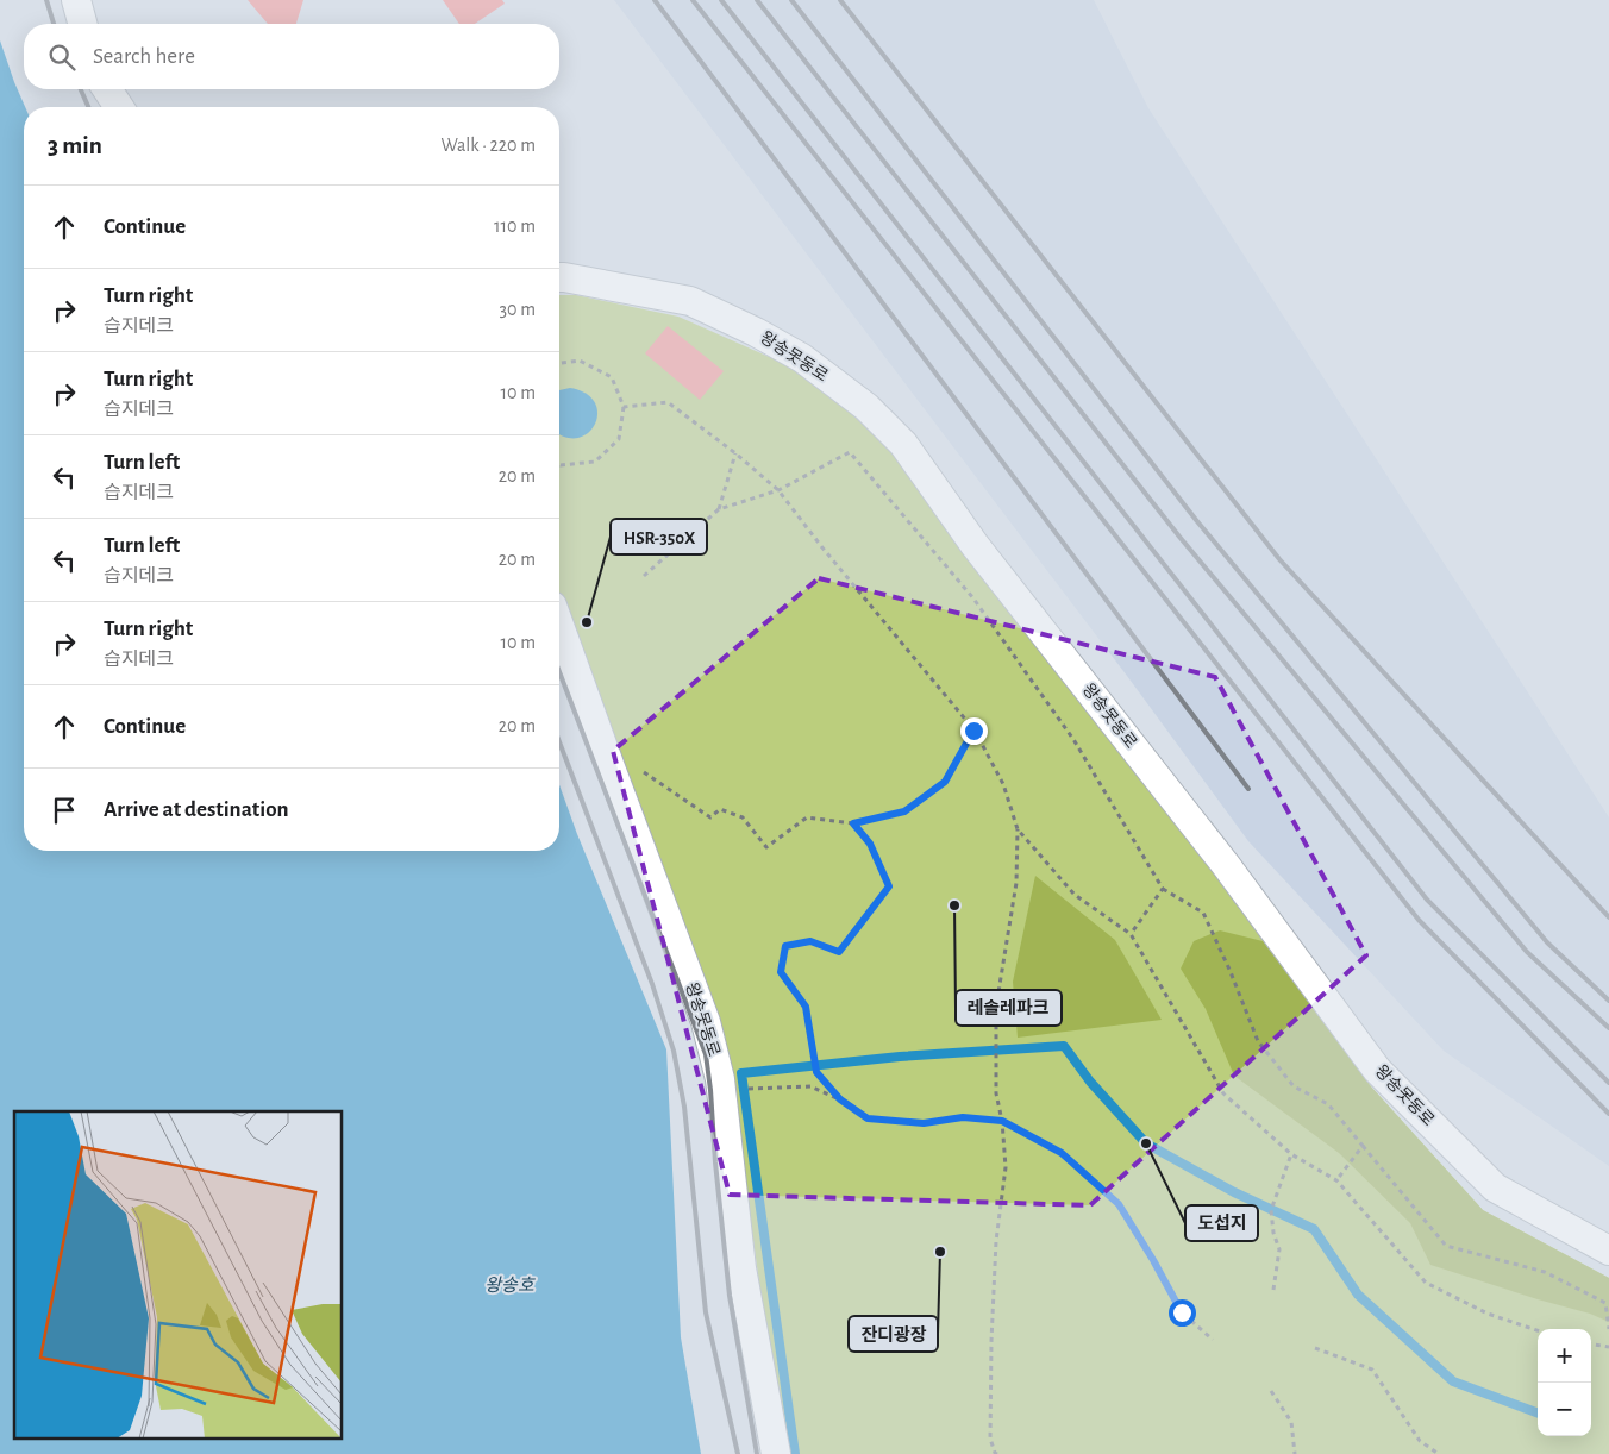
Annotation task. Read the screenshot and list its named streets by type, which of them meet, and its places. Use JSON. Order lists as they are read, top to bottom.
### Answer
{
  "streets": {
    "street": ["왕송못동로"]
  },
  "water": ["왕송호"],
  "places": [
    "HSR-350X",
    "레솔레파크",
    "도섭지",
    "잔디광장"
  ],
  "page": {
    "search": "Search here",
    "heading": ["3 min", "Walk · 220 m"],
    "list": [
      ["Continue", "110 m"],
      ["Turn right", "습지데크", "30 m"],
      ["Turn right", "습지데크", "10 m"],
      ["Turn left", "습지데크", "20 m"],
      ["Turn left", "습지데크", "20 m"],
      ["Turn right", "습지데크", "10 m"],
      ["Continue", "20 m"],
      "Arrive at destination"
    ],
    "map_buttons": ["+", "−"]
  }
}
